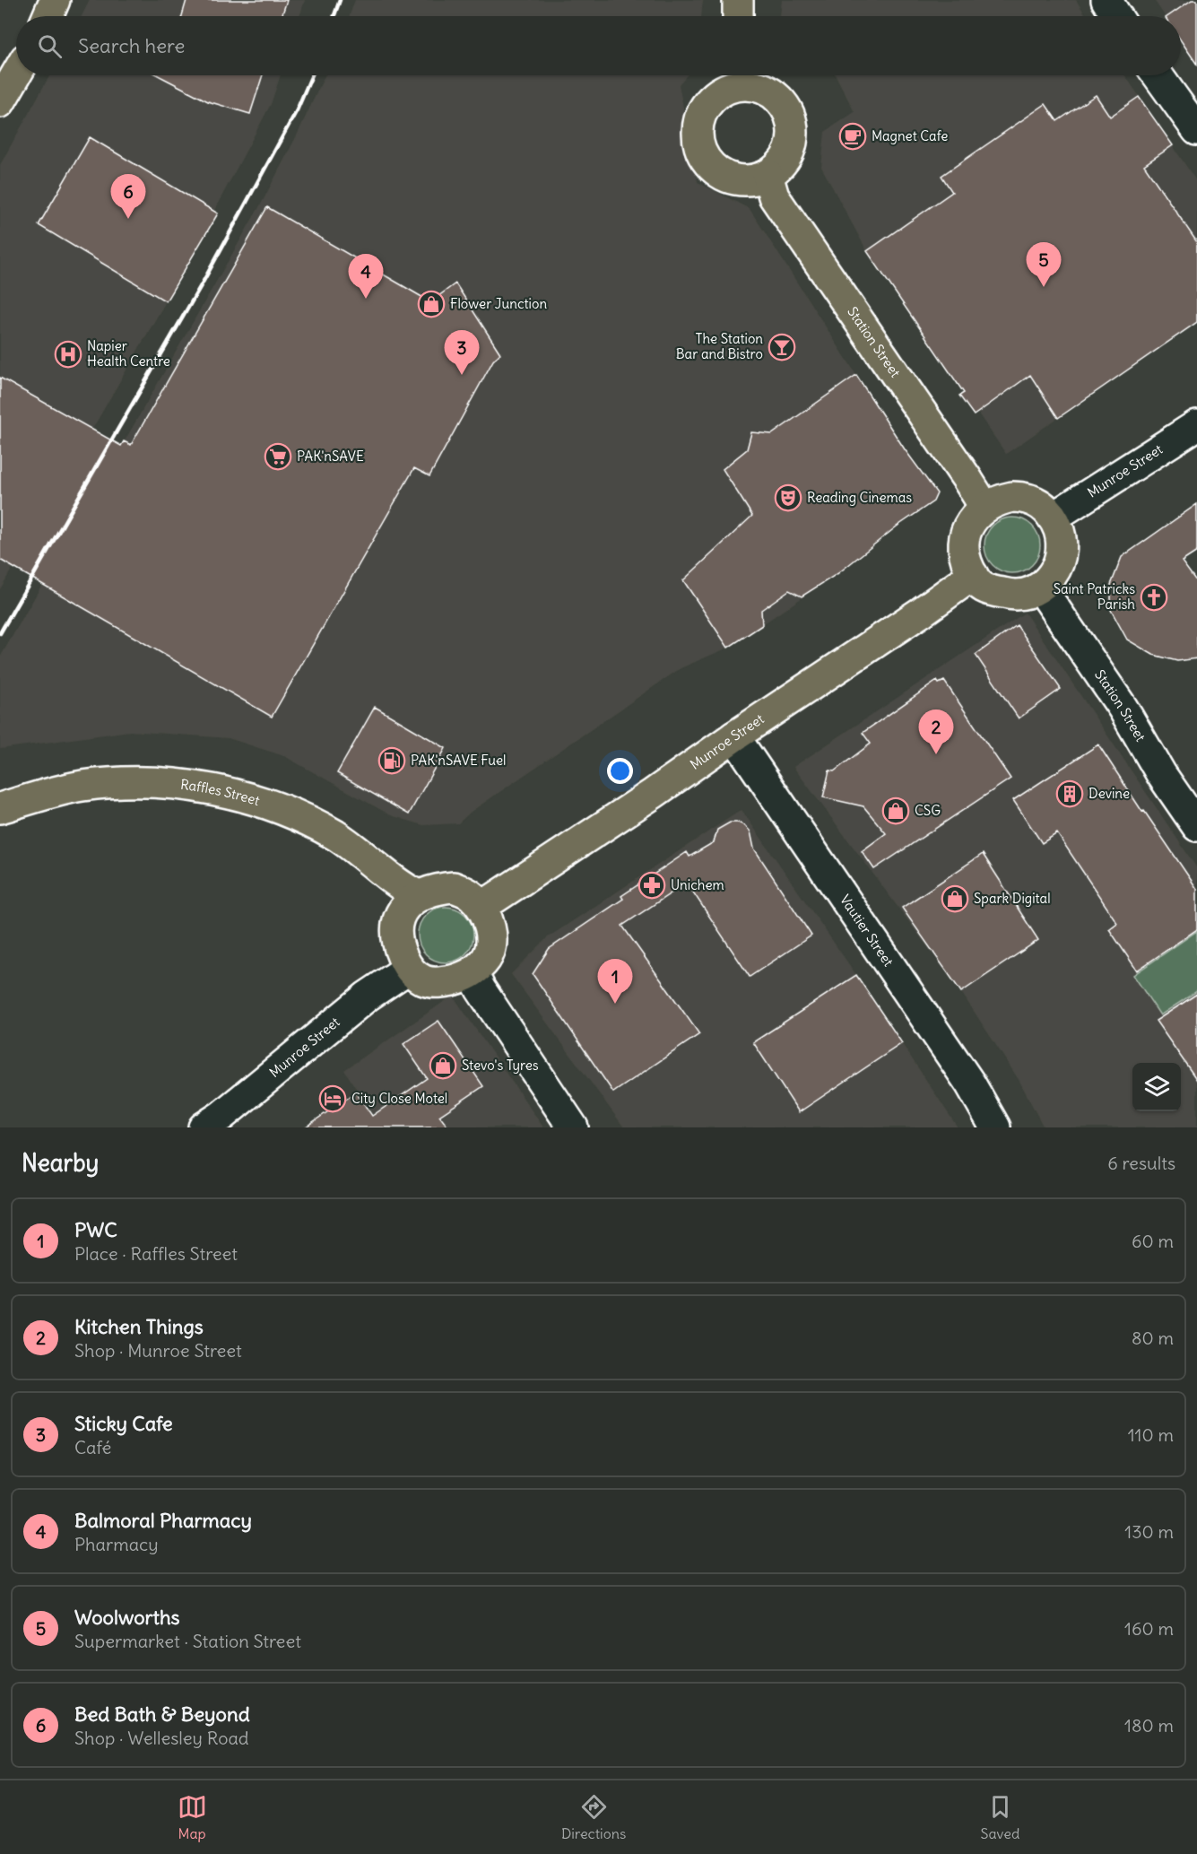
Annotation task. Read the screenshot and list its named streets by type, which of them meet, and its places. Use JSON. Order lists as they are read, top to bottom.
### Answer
{
  "streets": {
    "main road": ["Station Street", "Munroe Street", "Raffles Street"],
    "street": ["Vautier Street"]
  },
  "crossings": [
    ["Station Street", "Munroe Street"],
    ["Munroe Street", "Raffles Street"],
    ["Munroe Street", "Vautier Street"]
  ],
  "places": {
    "cafe": ["Magnet Cafe"],
    "shop": [
      "Flower Junction",
      "CSG",
      "Spark Digital",
      "Stevo's Tyres"
    ],
    "bar": ["The Station Bar and Bistro"],
    "hospital": ["Napier Health Centre"],
    "supermarket": ["PAK'nSAVE"],
    "theatre": ["Reading Cinemas"],
    "church": ["Saint Patricks Parish"],
    "fuel station": ["PAK'nSAVE Fuel"],
    "building": ["Devine"],
    "pharmacy": ["Unichem"],
    "hotel": ["City Close Motel"]
  },
  "page": {
    "search": "Search here",
    "pins": [
      "6",
      "5",
      "4",
      "3",
      "2",
      "1"
    ],
    "heading": ["Nearby", "6 results"],
    "list": [
      {
        "mark": "1",
        "name": "PWC",
        "note": "Place · Raffles Street",
        "value": "60 m"
      },
      {
        "mark": "2",
        "name": "Kitchen Things",
        "note": "Shop · Munroe Street",
        "value": "80 m"
      },
      {
        "mark": "3",
        "name": "Sticky Cafe",
        "note": "Café",
        "value": "110 m"
      },
      {
        "mark": "4",
        "name": "Balmoral Pharmacy",
        "note": "Pharmacy",
        "value": "130 m"
      },
      {
        "mark": "5",
        "name": "Woolworths",
        "note": "Supermarket · Station Street",
        "value": "160 m"
      },
      {
        "mark": "6",
        "name": "Bed Bath & Beyond",
        "note": "Shop · Wellesley Road",
        "value": "180 m"
      }
    ],
    "nav": ["Map", "Directions", "Saved"]
  }
}
